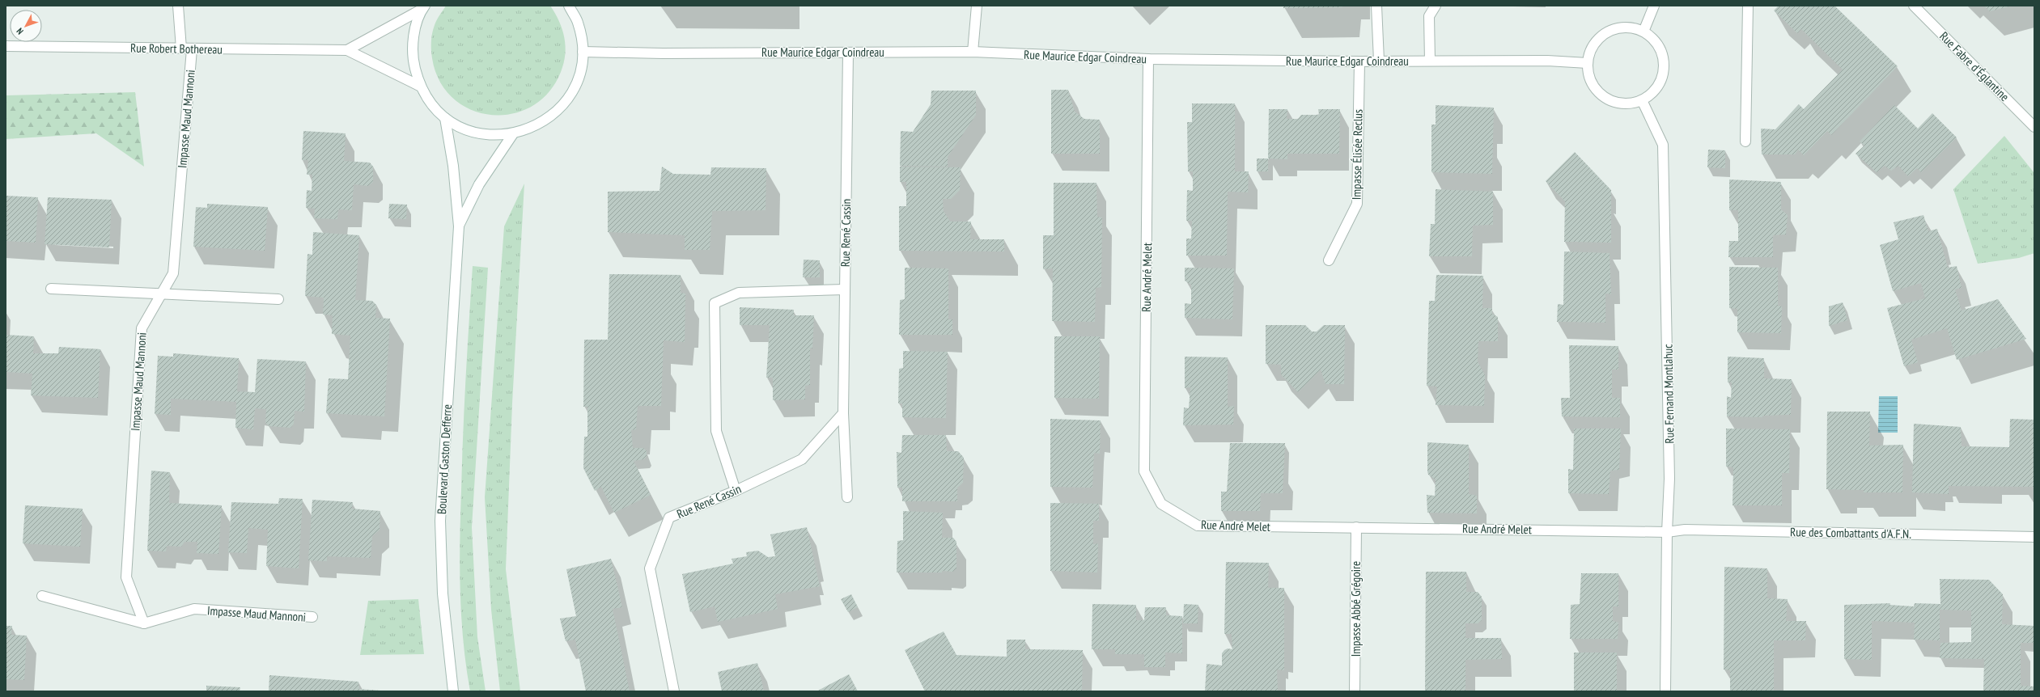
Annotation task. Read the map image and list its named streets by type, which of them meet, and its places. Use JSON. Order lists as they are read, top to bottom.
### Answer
{
  "streets": {
    "street": [
      "Rue Robert Bothereau",
      "Rue Maurice Edgar Coindreau",
      "Rue Fabre d'Églantine",
      "Impasse Maud Mannoni",
      "Impasse Élisée Reclus",
      "Rue René Cassin",
      "Rue André Melet",
      "Rue Fernand Montlahuc",
      "Boulevard Gaston Defferre",
      "Rue des Combattants d'A.F.N.",
      "Impasse Abbé Grégoire"
    ]
  },
  "crossings": [
    ["Rue Robert Bothereau", "Impasse Maud Mannoni"],
    ["Rue Maurice Edgar Coindreau", "Impasse Élisée Reclus"],
    ["Rue Maurice Edgar Coindreau", "Rue René Cassin"],
    ["Rue Maurice Edgar Coindreau", "Rue André Melet"],
    ["Rue Maurice Edgar Coindreau", "Rue Fernand Montlahuc"],
    ["Rue André Melet", "Rue Fernand Montlahuc"],
    ["Rue André Melet", "Rue des Combattants d'A.F.N."],
    ["Rue André Melet", "Impasse Abbé Grégoire"],
    ["Rue Fernand Montlahuc", "Rue des Combattants d'A.F.N."]
  ],
  "north": "bottom left"
}
